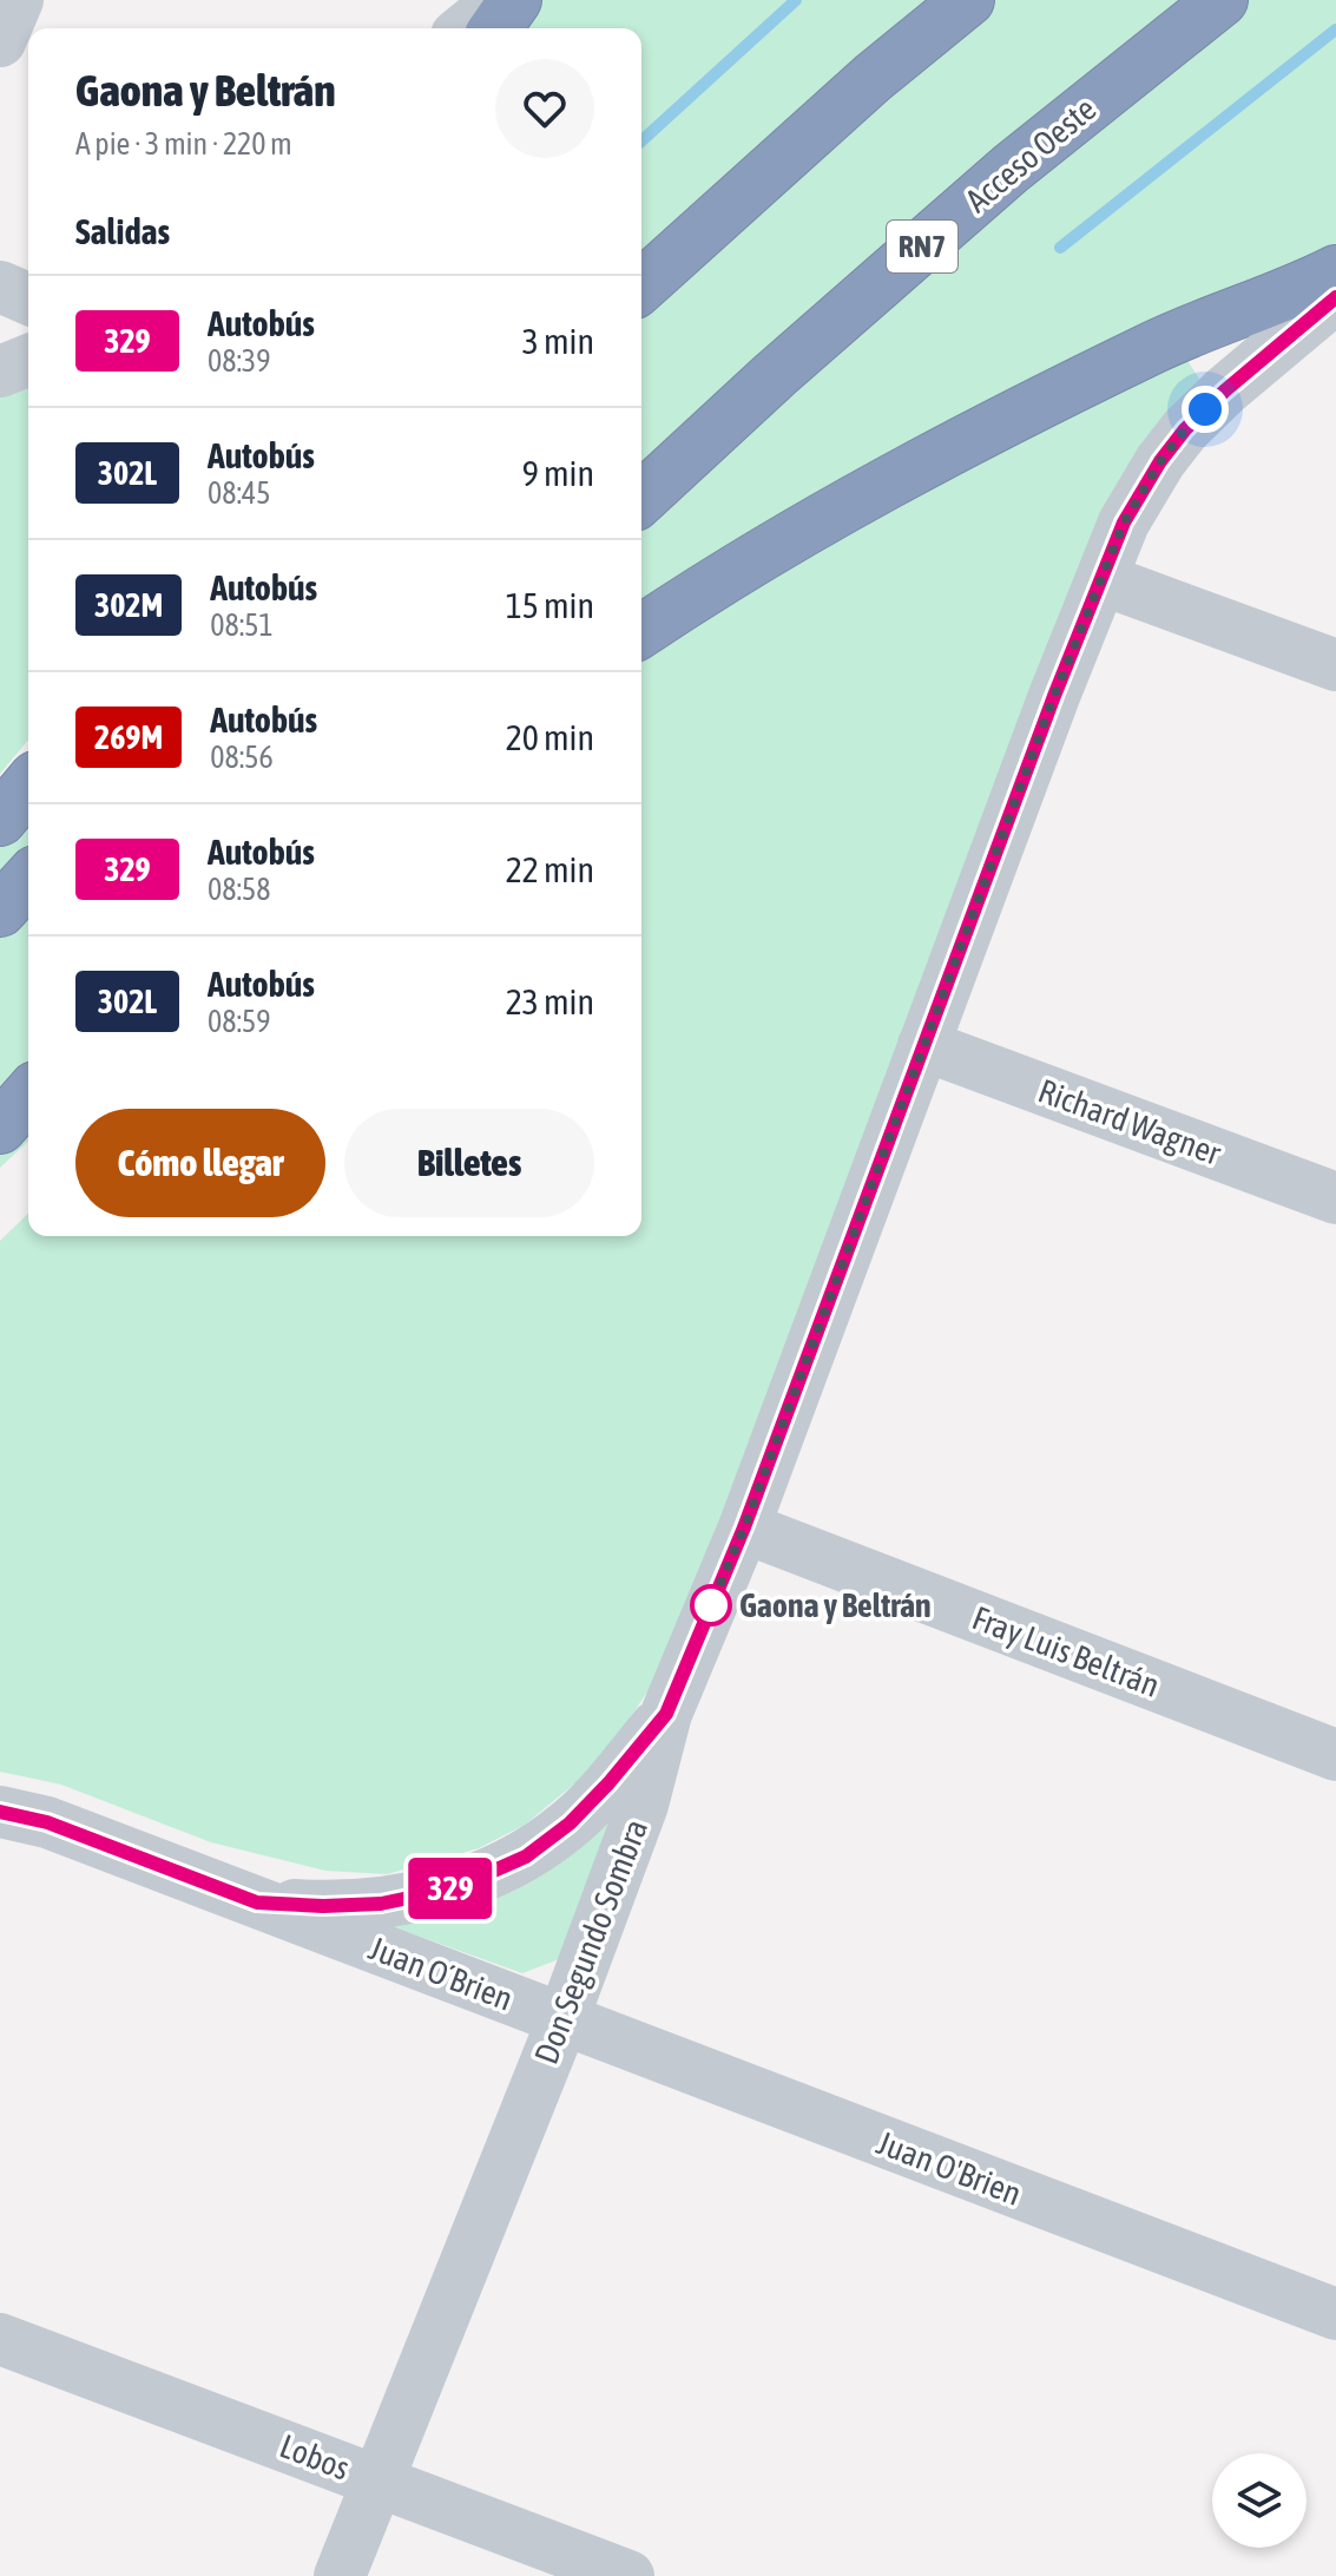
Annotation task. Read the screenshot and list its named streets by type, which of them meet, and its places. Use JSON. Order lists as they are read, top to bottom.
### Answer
{
  "streets": {
    "highway": ["Acceso Oeste", "RN7"],
    "street": [
      "Richard Wagner",
      "Fray Luis Beltrán",
      "Don Segundo Sombra",
      "Juan O´Brien",
      "Juan O'Brien",
      "Lobos"
    ]
  },
  "crossings": [
    ["Richard Wagner", "Don Segundo Sombra"],
    ["Fray Luis Beltrán", "Don Segundo Sombra"],
    ["Don Segundo Sombra", "Juan O´Brien"],
    ["Don Segundo Sombra", "Juan O'Brien"],
    ["Don Segundo Sombra", "Lobos"],
    ["Juan O´Brien", "Juan O'Brien"]
  ],
  "places": ["Gaona y Beltrán"],
  "lines": ["bus line 329"],
  "page": {
    "on_map": "329",
    "heading": [
      ["Gaona y Beltrán", "A pie · 3 min · 220 m"],
      "Salidas"
    ],
    "list": [
      {
        "mark": "329",
        "name": "Autobús",
        "note": "08:39",
        "value": "3 min"
      },
      {
        "mark": "302L",
        "name": "Autobús",
        "note": "08:45",
        "value": "9 min"
      },
      {
        "mark": "302M",
        "name": "Autobús",
        "note": "08:51",
        "value": "15 min"
      },
      {
        "mark": "269M",
        "name": "Autobús",
        "note": "08:56",
        "value": "20 min"
      },
      {
        "mark": "329",
        "name": "Autobús",
        "note": "08:58",
        "value": "22 min"
      },
      {
        "mark": "302L",
        "name": "Autobús",
        "note": "08:59",
        "value": "23 min"
      }
    ],
    "buttons": ["Cómo llegar", "Billetes"]
  }
}
